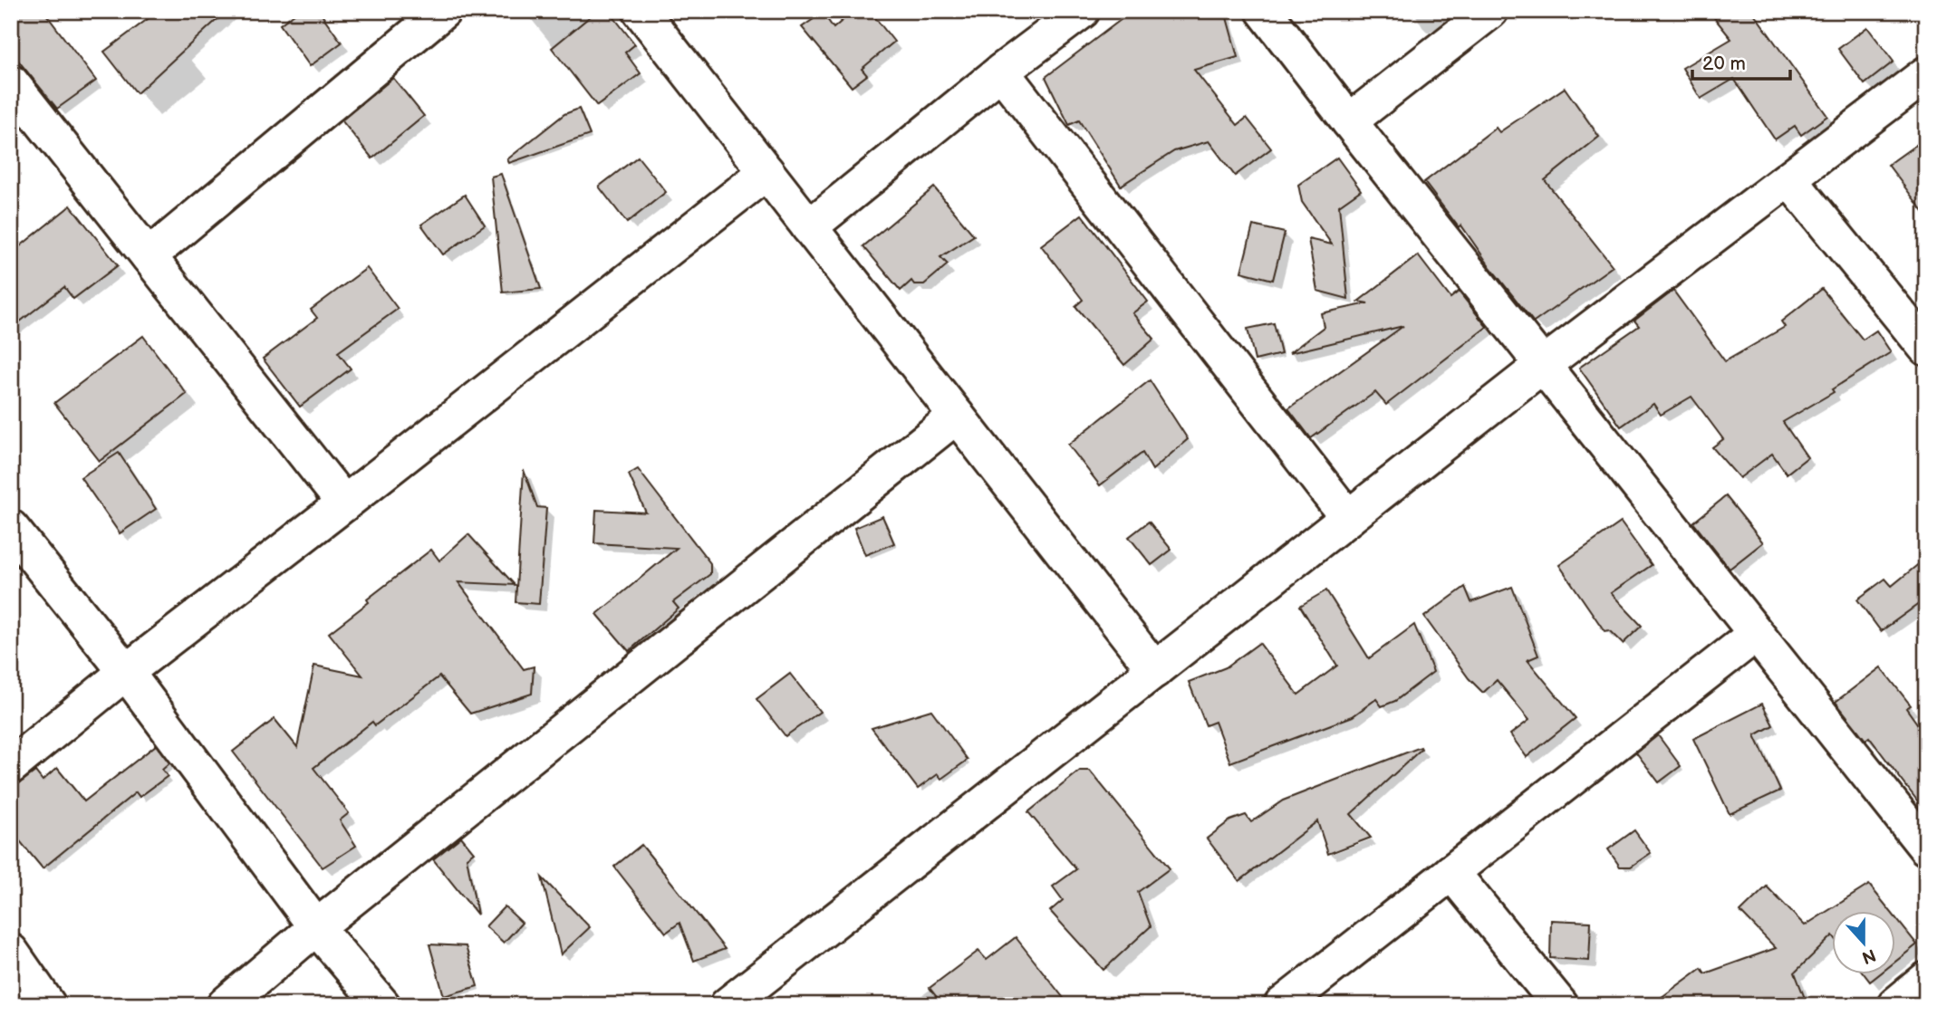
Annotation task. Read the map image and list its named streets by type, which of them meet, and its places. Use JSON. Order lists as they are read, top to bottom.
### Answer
{
  "scale_bar": "20 m",
  "north": "bottom"
}
